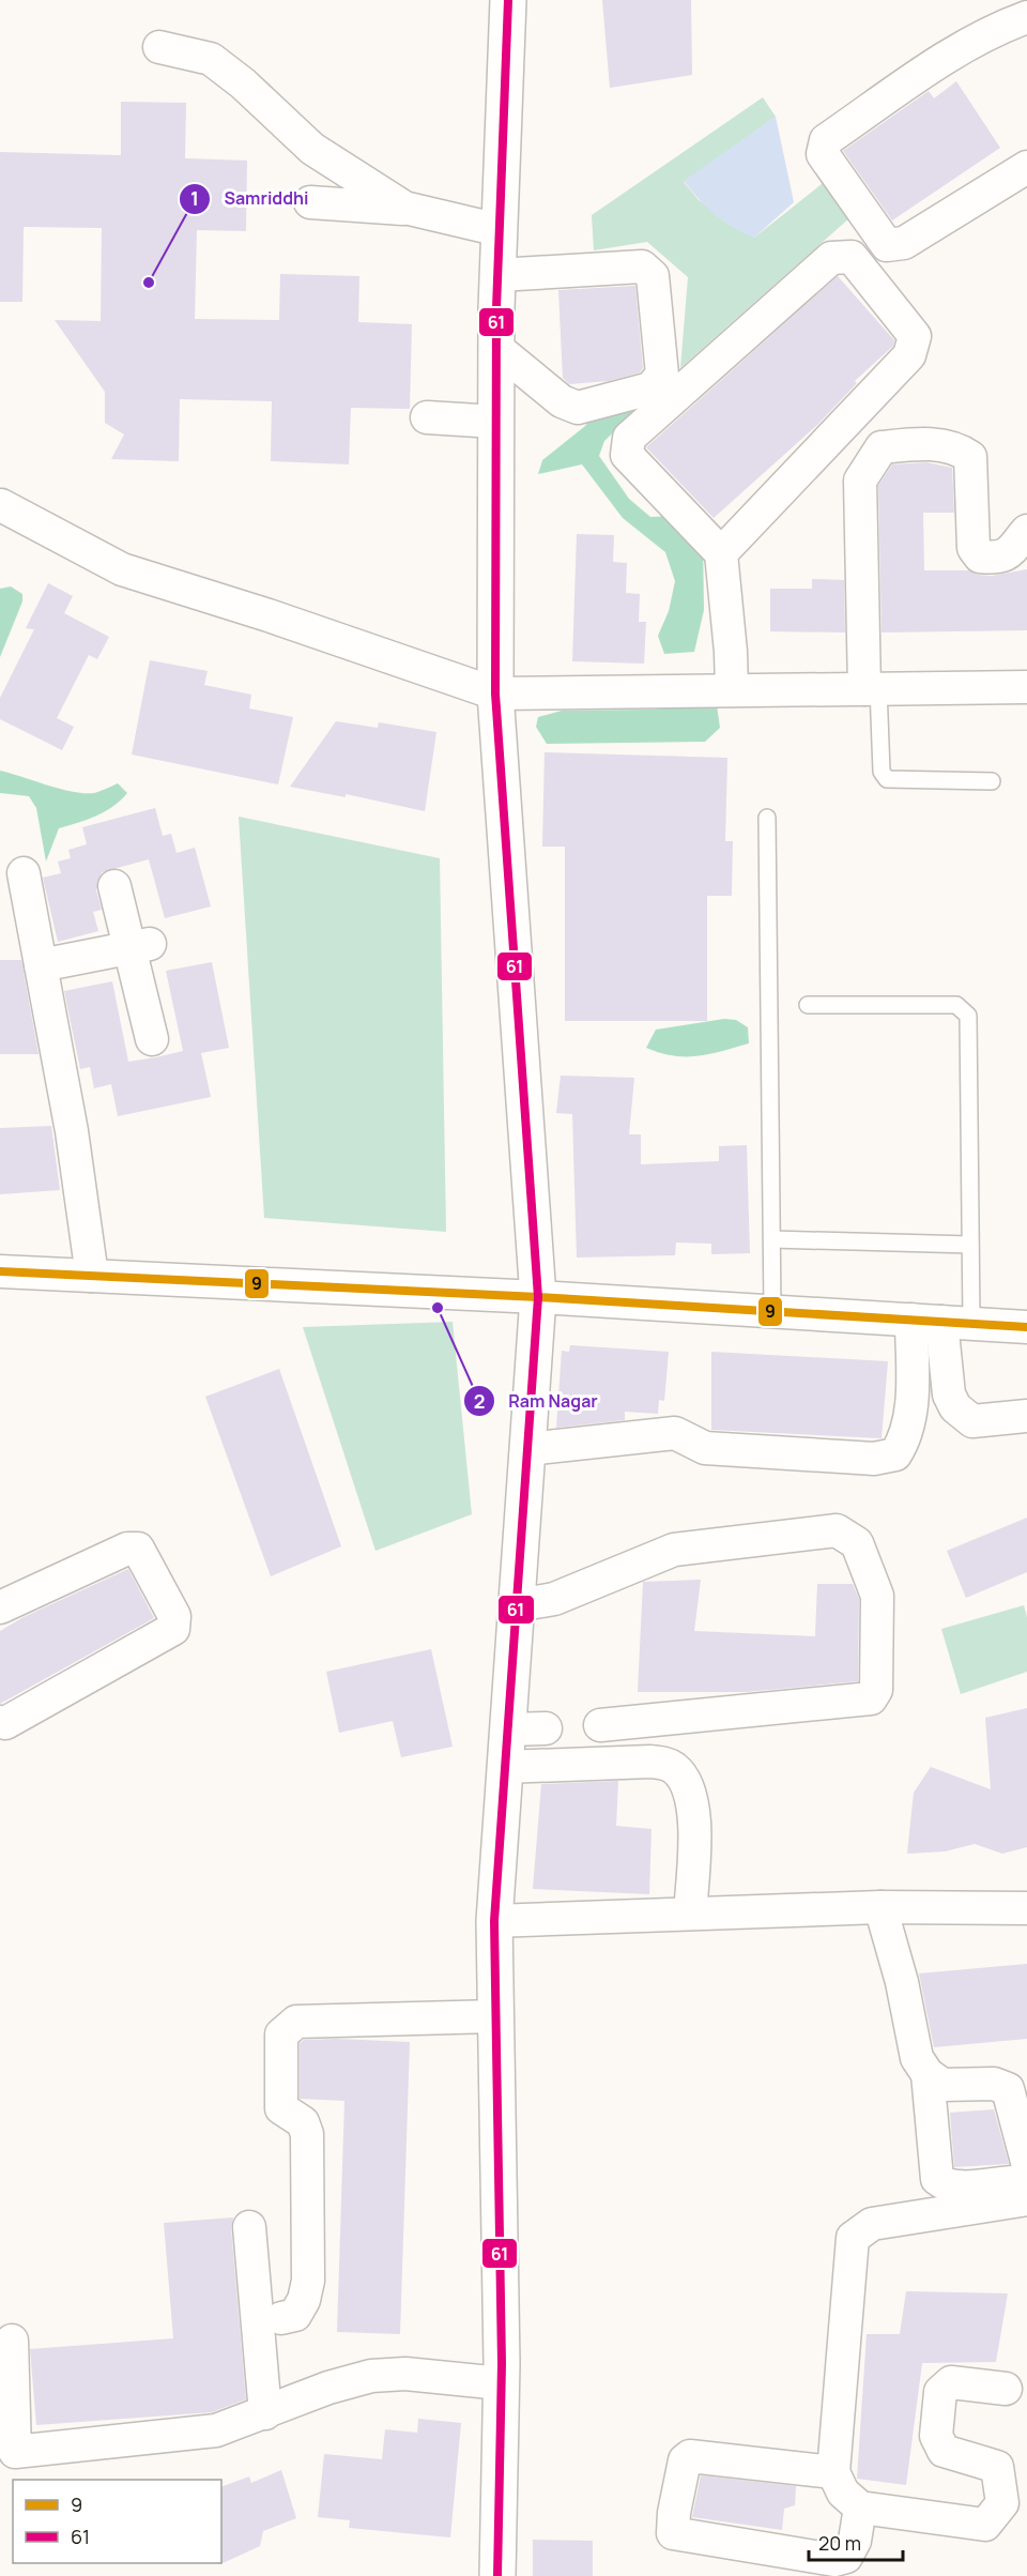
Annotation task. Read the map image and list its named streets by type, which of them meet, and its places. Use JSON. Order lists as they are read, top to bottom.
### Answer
{
  "places": ["Samriddhi", "Ram Nagar"],
  "lines": ["transit line 61", "transit line 9"],
  "legend": ["9", "61"],
  "scale_bar": "20 m"
}
